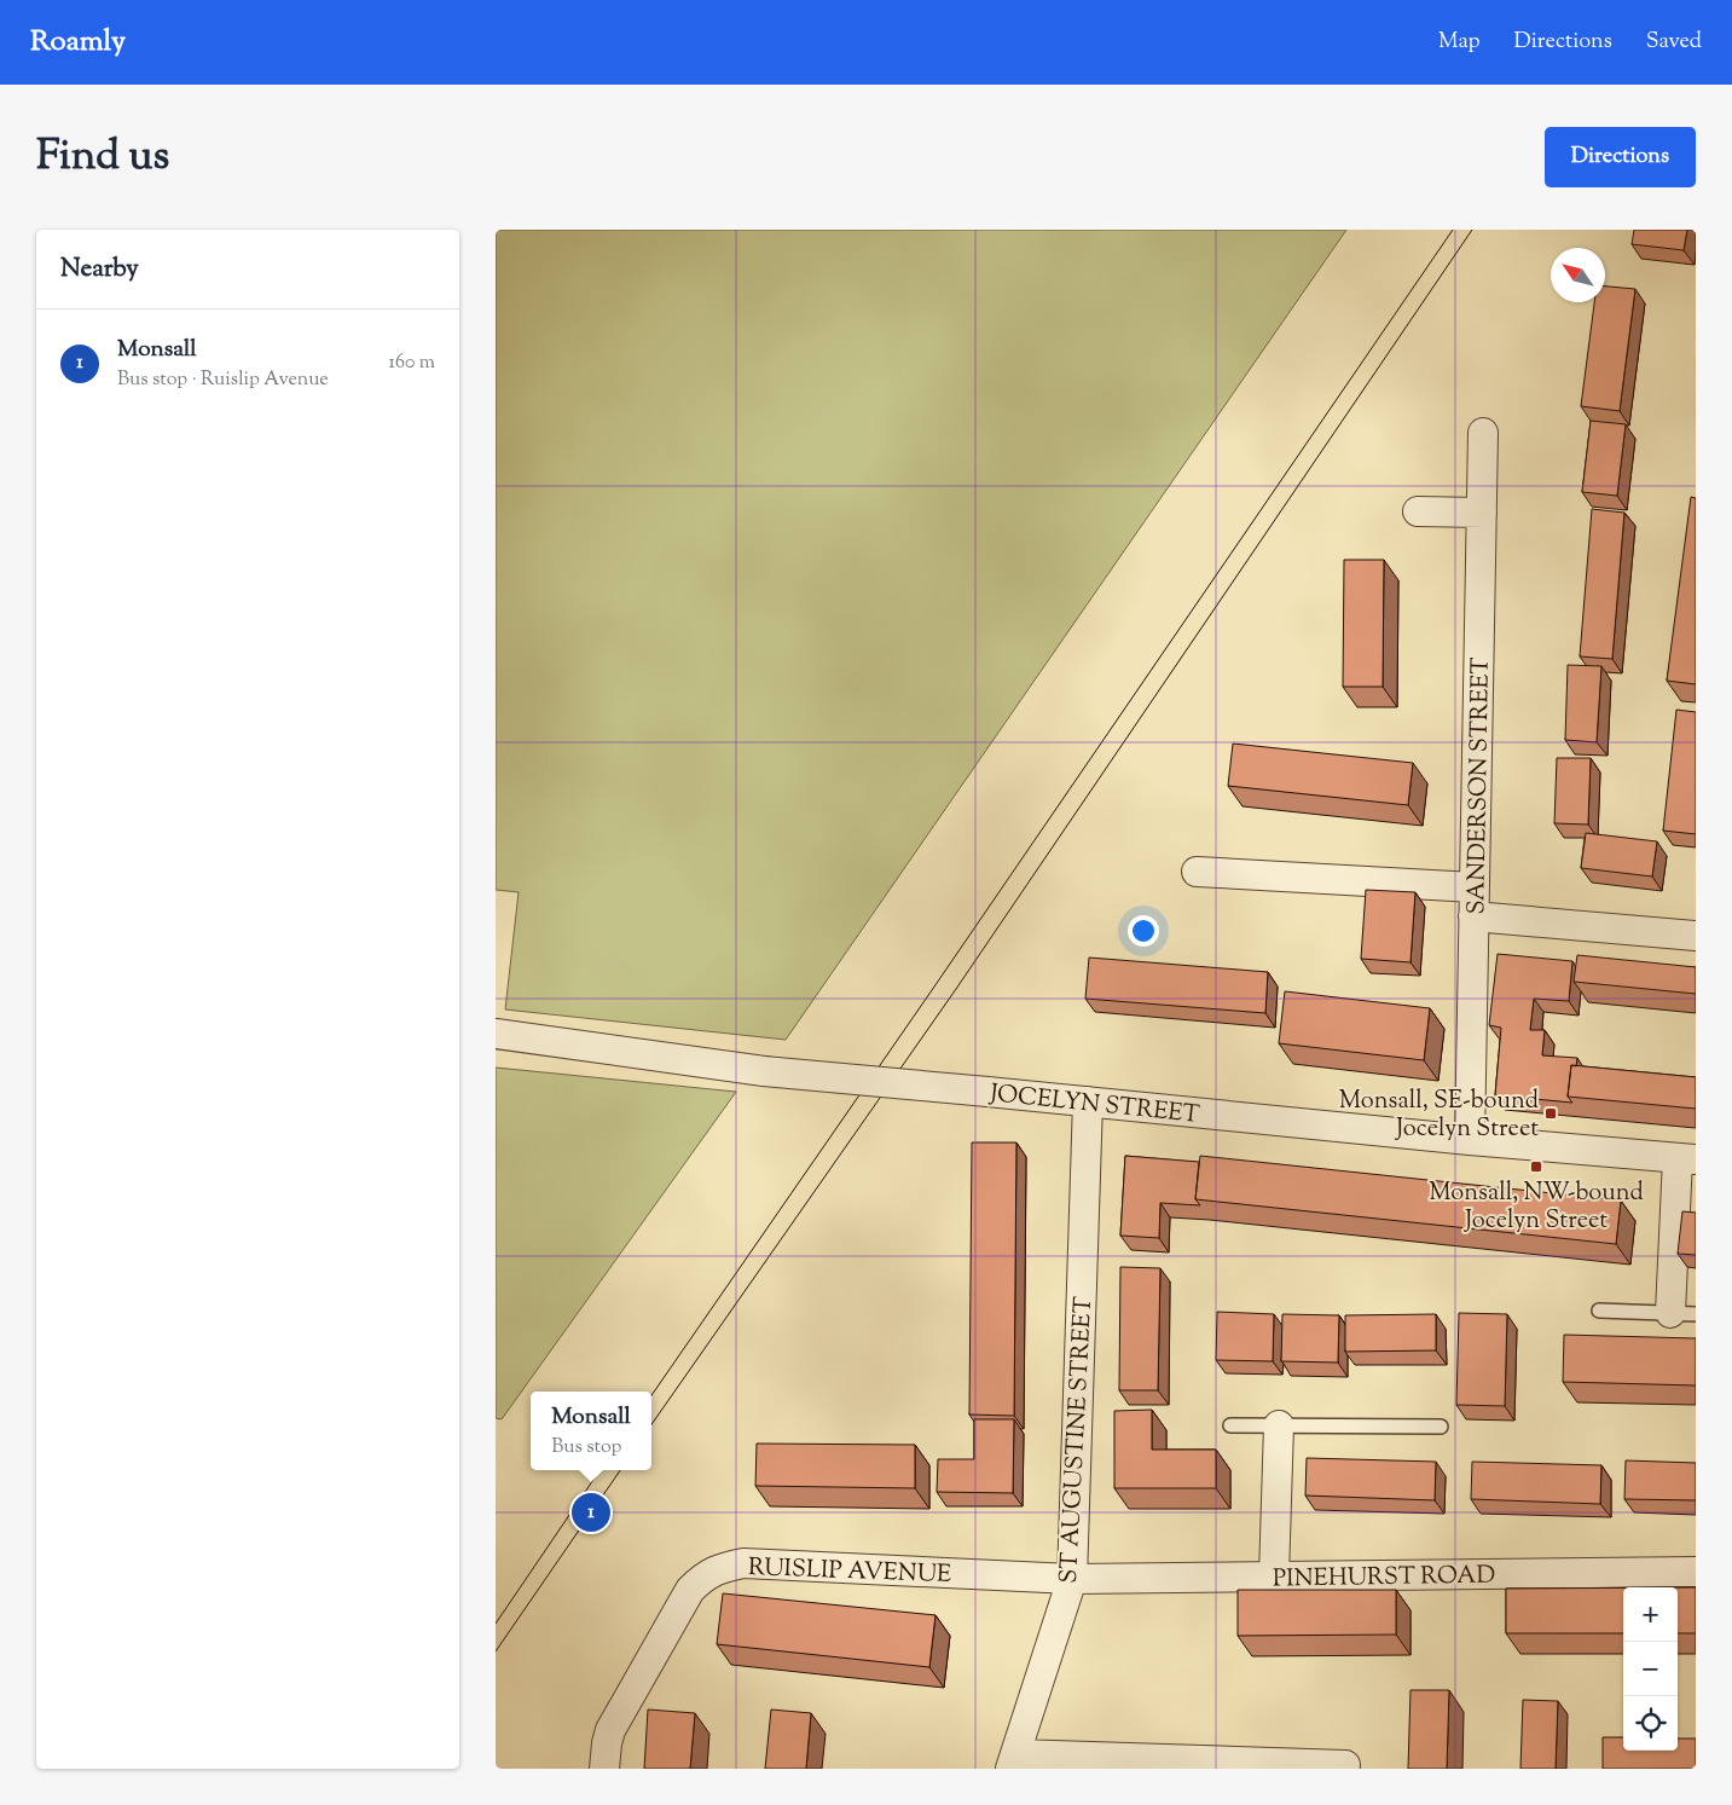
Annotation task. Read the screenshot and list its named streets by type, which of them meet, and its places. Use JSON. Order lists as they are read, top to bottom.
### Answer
{
  "streets": {
    "street": [
      "SANDERSON STREET",
      "JOCELYN STREET",
      "ST AUGUSTINE STREET",
      "RUISLIP AVENUE",
      "PINEHURST ROAD"
    ]
  },
  "crossings": [
    ["SANDERSON STREET", "JOCELYN STREET"],
    ["JOCELYN STREET", "ST AUGUSTINE STREET"],
    ["ST AUGUSTINE STREET", "RUISLIP AVENUE"],
    ["ST AUGUSTINE STREET", "PINEHURST ROAD"],
    ["RUISLIP AVENUE", "PINEHURST ROAD"]
  ],
  "places": {
    "transit": ["Monsall, SE-bound Jocelyn Street", "Monsall, NW-bound Jocelyn Street"]
  },
  "north": "top left",
  "page": {
    "header": "Roamly",
    "nav": ["Map", "Directions", "Saved"],
    "title": "Find us",
    "buttons": "Directions",
    "heading": "Nearby",
    "list": [
      {
        "mark": "1",
        "name": "Monsall",
        "note": "Bus stop · Ruislip Avenue",
        "value": "160 m"
      }
    ],
    "popup": ["Monsall", "Bus stop"],
    "pins": "1",
    "map_buttons": ["+", "−"]
  }
}
